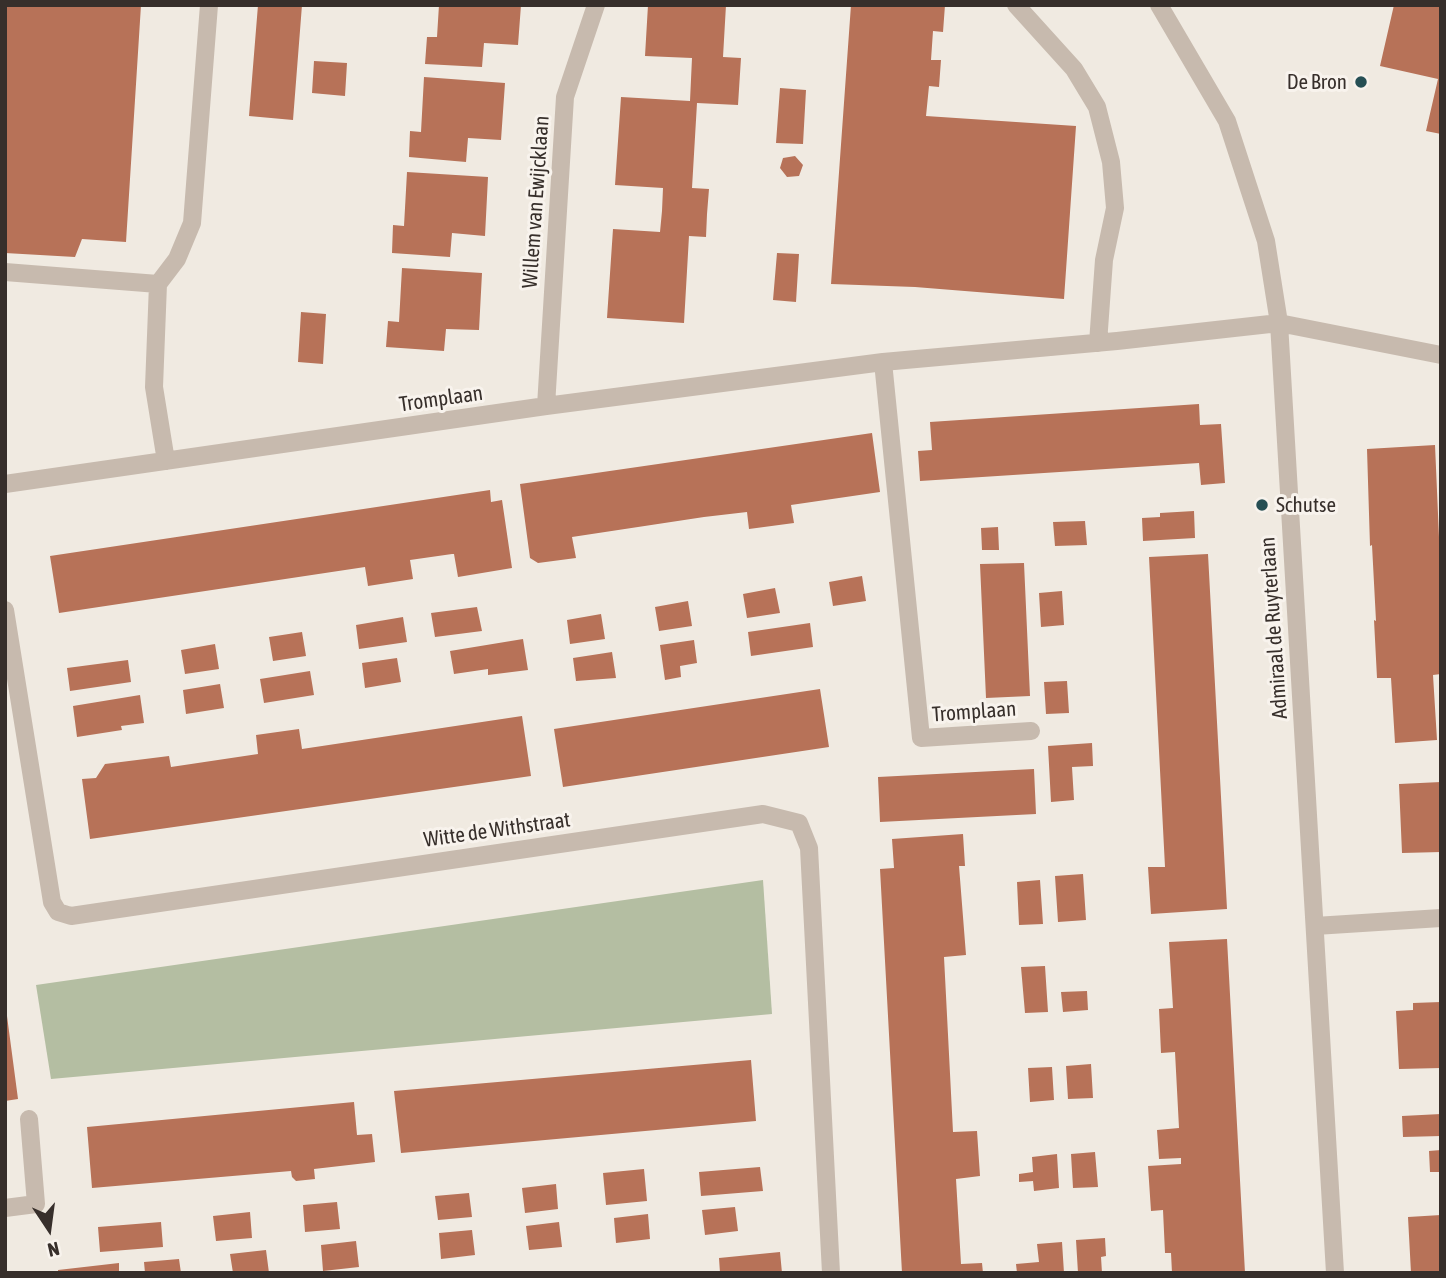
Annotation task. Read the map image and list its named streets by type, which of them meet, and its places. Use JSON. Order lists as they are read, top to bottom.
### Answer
{
  "streets": {
    "street": [
      "Willem van Ewijcklaan",
      "Tromplaan",
      "Admiraal de Ruyterlaan",
      "Witte de Withstraat"
    ]
  },
  "crossings": [
    ["Willem van Ewijcklaan", "Tromplaan"],
    ["Tromplaan", "Admiraal de Ruyterlaan"]
  ],
  "places": ["De Bron", "Schutse"],
  "north": "bottom"
}
